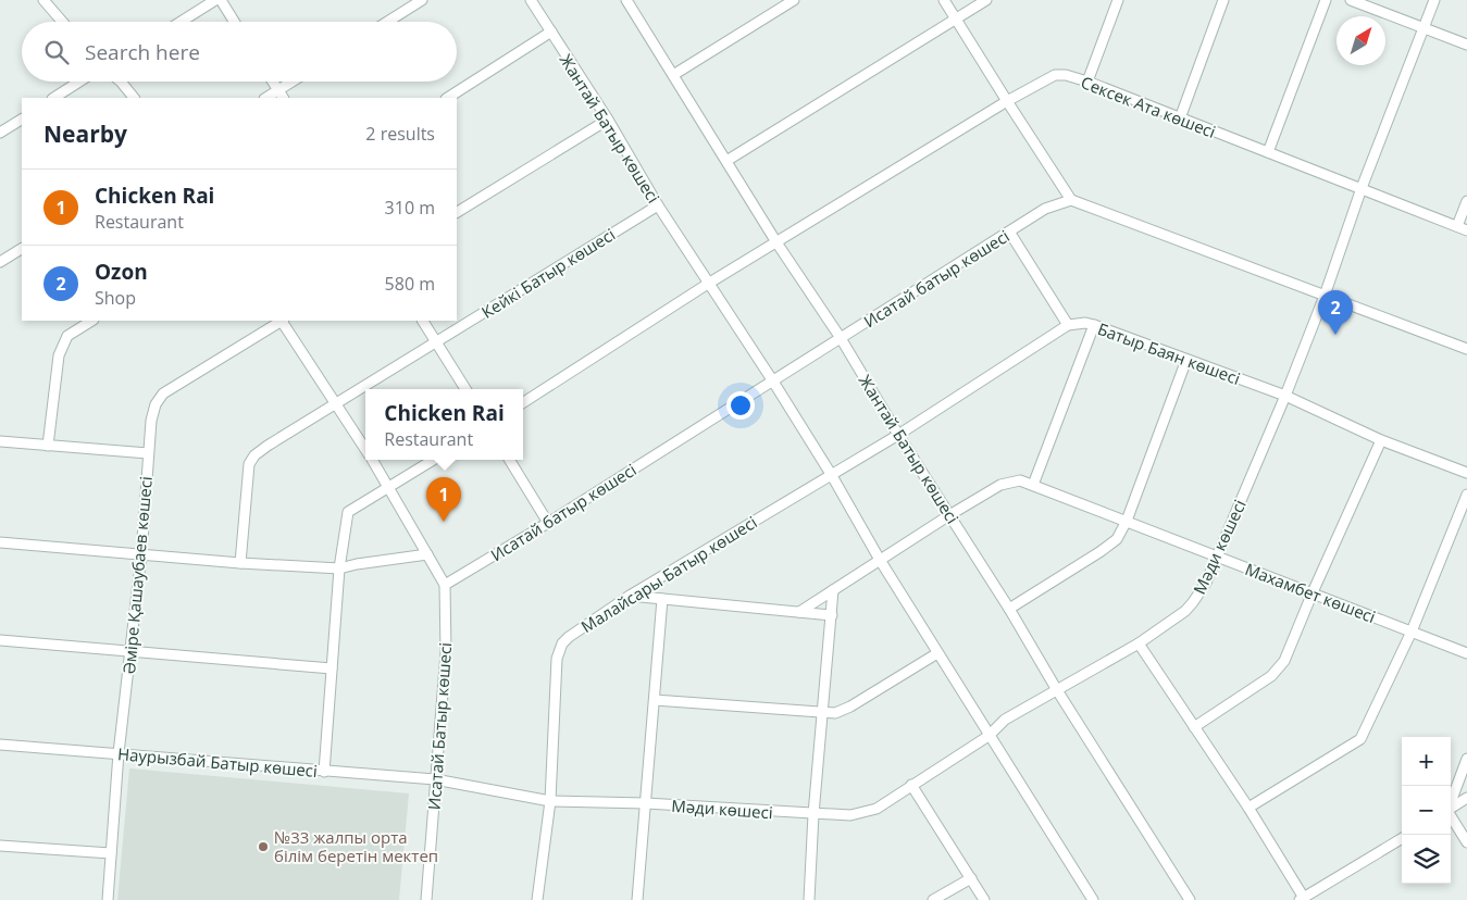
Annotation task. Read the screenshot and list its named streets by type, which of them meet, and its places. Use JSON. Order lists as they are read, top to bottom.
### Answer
{
  "streets": {
    "street": [
      "Сексек Ата көшесі",
      "Жантай Батыр көшесі",
      "Кейкі Батыр көшесі",
      "Исатай батыр көшесі",
      "Батыр Баян көшесі",
      "Мәди көшесі",
      "Малайсары Батыр көшесі",
      "Әміре Қашаубаев көшесі",
      "Махамбет көшесі",
      "Исатай Батыр көшесі",
      "Наурызбай Батыр көшесі"
    ]
  },
  "crossings": [
    ["Сексек Ата көшесі", "Жантай Батыр көшесі"],
    ["Сексек Ата көшесі", "Мәди көшесі"],
    ["Жантай Батыр көшесі", "Кейкі Батыр көшесі"],
    ["Жантай Батыр көшесі", "Исатай батыр көшесі"],
    ["Жантай Батыр көшесі", "Мәди көшесі"],
    ["Жантай Батыр көшесі", "Малайсары Батыр көшесі"],
    ["Жантай Батыр көшесі", "Махамбет көшесі"],
    ["Исатай батыр көшесі", "Исатай Батыр көшесі"],
    ["Батыр Баян көшесі", "Мәди көшесі"],
    ["Мәди көшесі", "Малайсары Батыр көшесі"],
    ["Мәди көшесі", "Махамбет көшесі"],
    ["Мәди көшесі", "Исатай Батыр көшесі"],
    ["Мәди көшесі", "Наурызбай Батыр көшесі"],
    ["Әміре Қашаубаев көшесі", "Наурызбай Батыр көшесі"],
    ["Исатай Батыр көшесі", "Наурызбай Батыр көшесі"]
  ],
  "places": ["№33 жалпы орта білім беретін мектеп"],
  "north": "top right",
  "page": {
    "search": "Search here",
    "heading": ["Nearby", "2 results"],
    "list": [
      {
        "mark": "1",
        "name": "Chicken Rai",
        "note": "Restaurant",
        "value": "310 m"
      },
      {
        "mark": "2",
        "name": "Ozon",
        "note": "Shop",
        "value": "580 m"
      }
    ],
    "pins": ["2", "1"],
    "popup": ["Chicken Rai", "Restaurant"],
    "map_buttons": ["+", "−"]
  }
}
